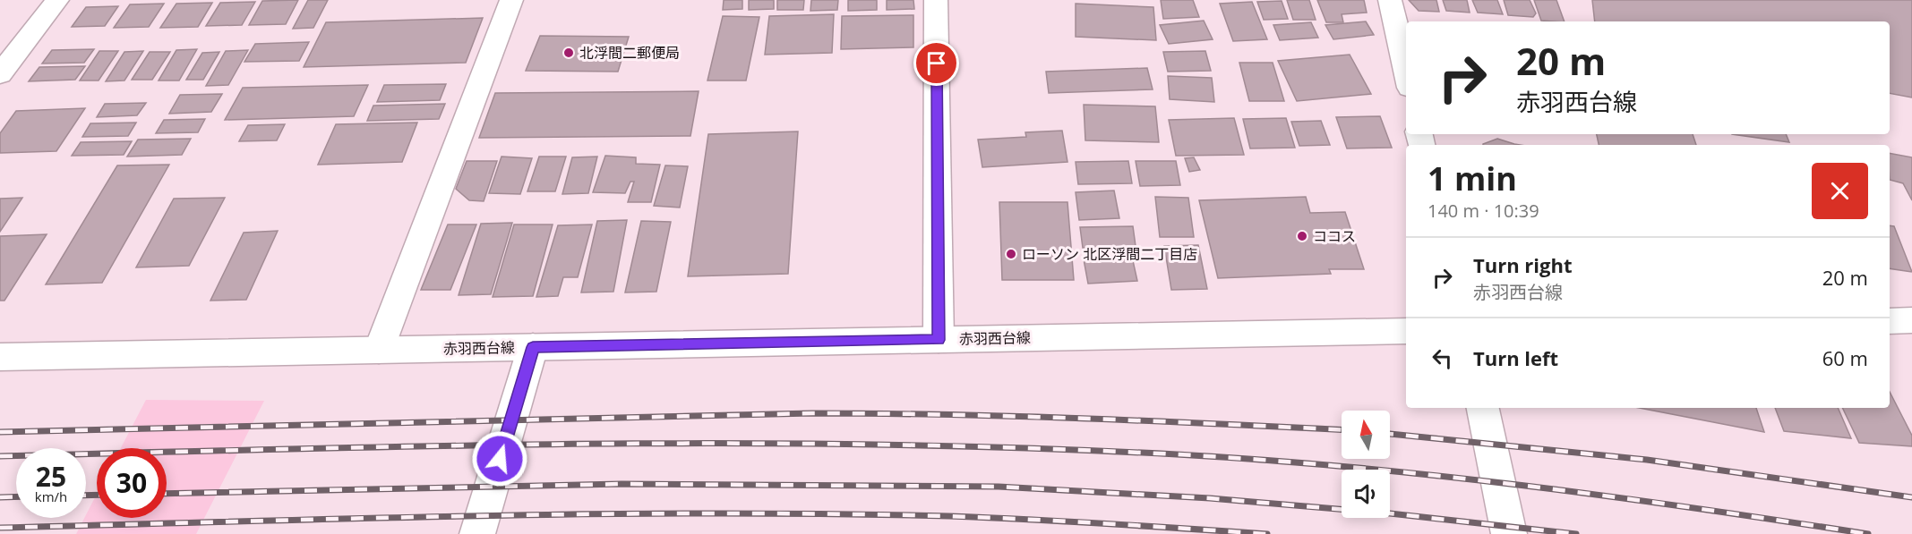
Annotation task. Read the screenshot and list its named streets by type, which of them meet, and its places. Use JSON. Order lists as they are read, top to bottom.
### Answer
{
  "streets": {
    "street": ["赤羽西台線"]
  },
  "places": ["北浮間二郵便局", "ココス", "ローソン 北区浮間二丁目店"],
  "north": "top",
  "page": {
    "turn": ["20 m", "赤羽西台線"],
    "heading": ["1 min", "140 m · 10:39"],
    "list": [
      {
        "name": "Turn right",
        "note": "赤羽西台線",
        "value": "20 m"
      },
      {
        "name": "Turn left",
        "value": "60 m"
      }
    ],
    "speed": "25 km/h",
    "limit": "30"
  }
}
